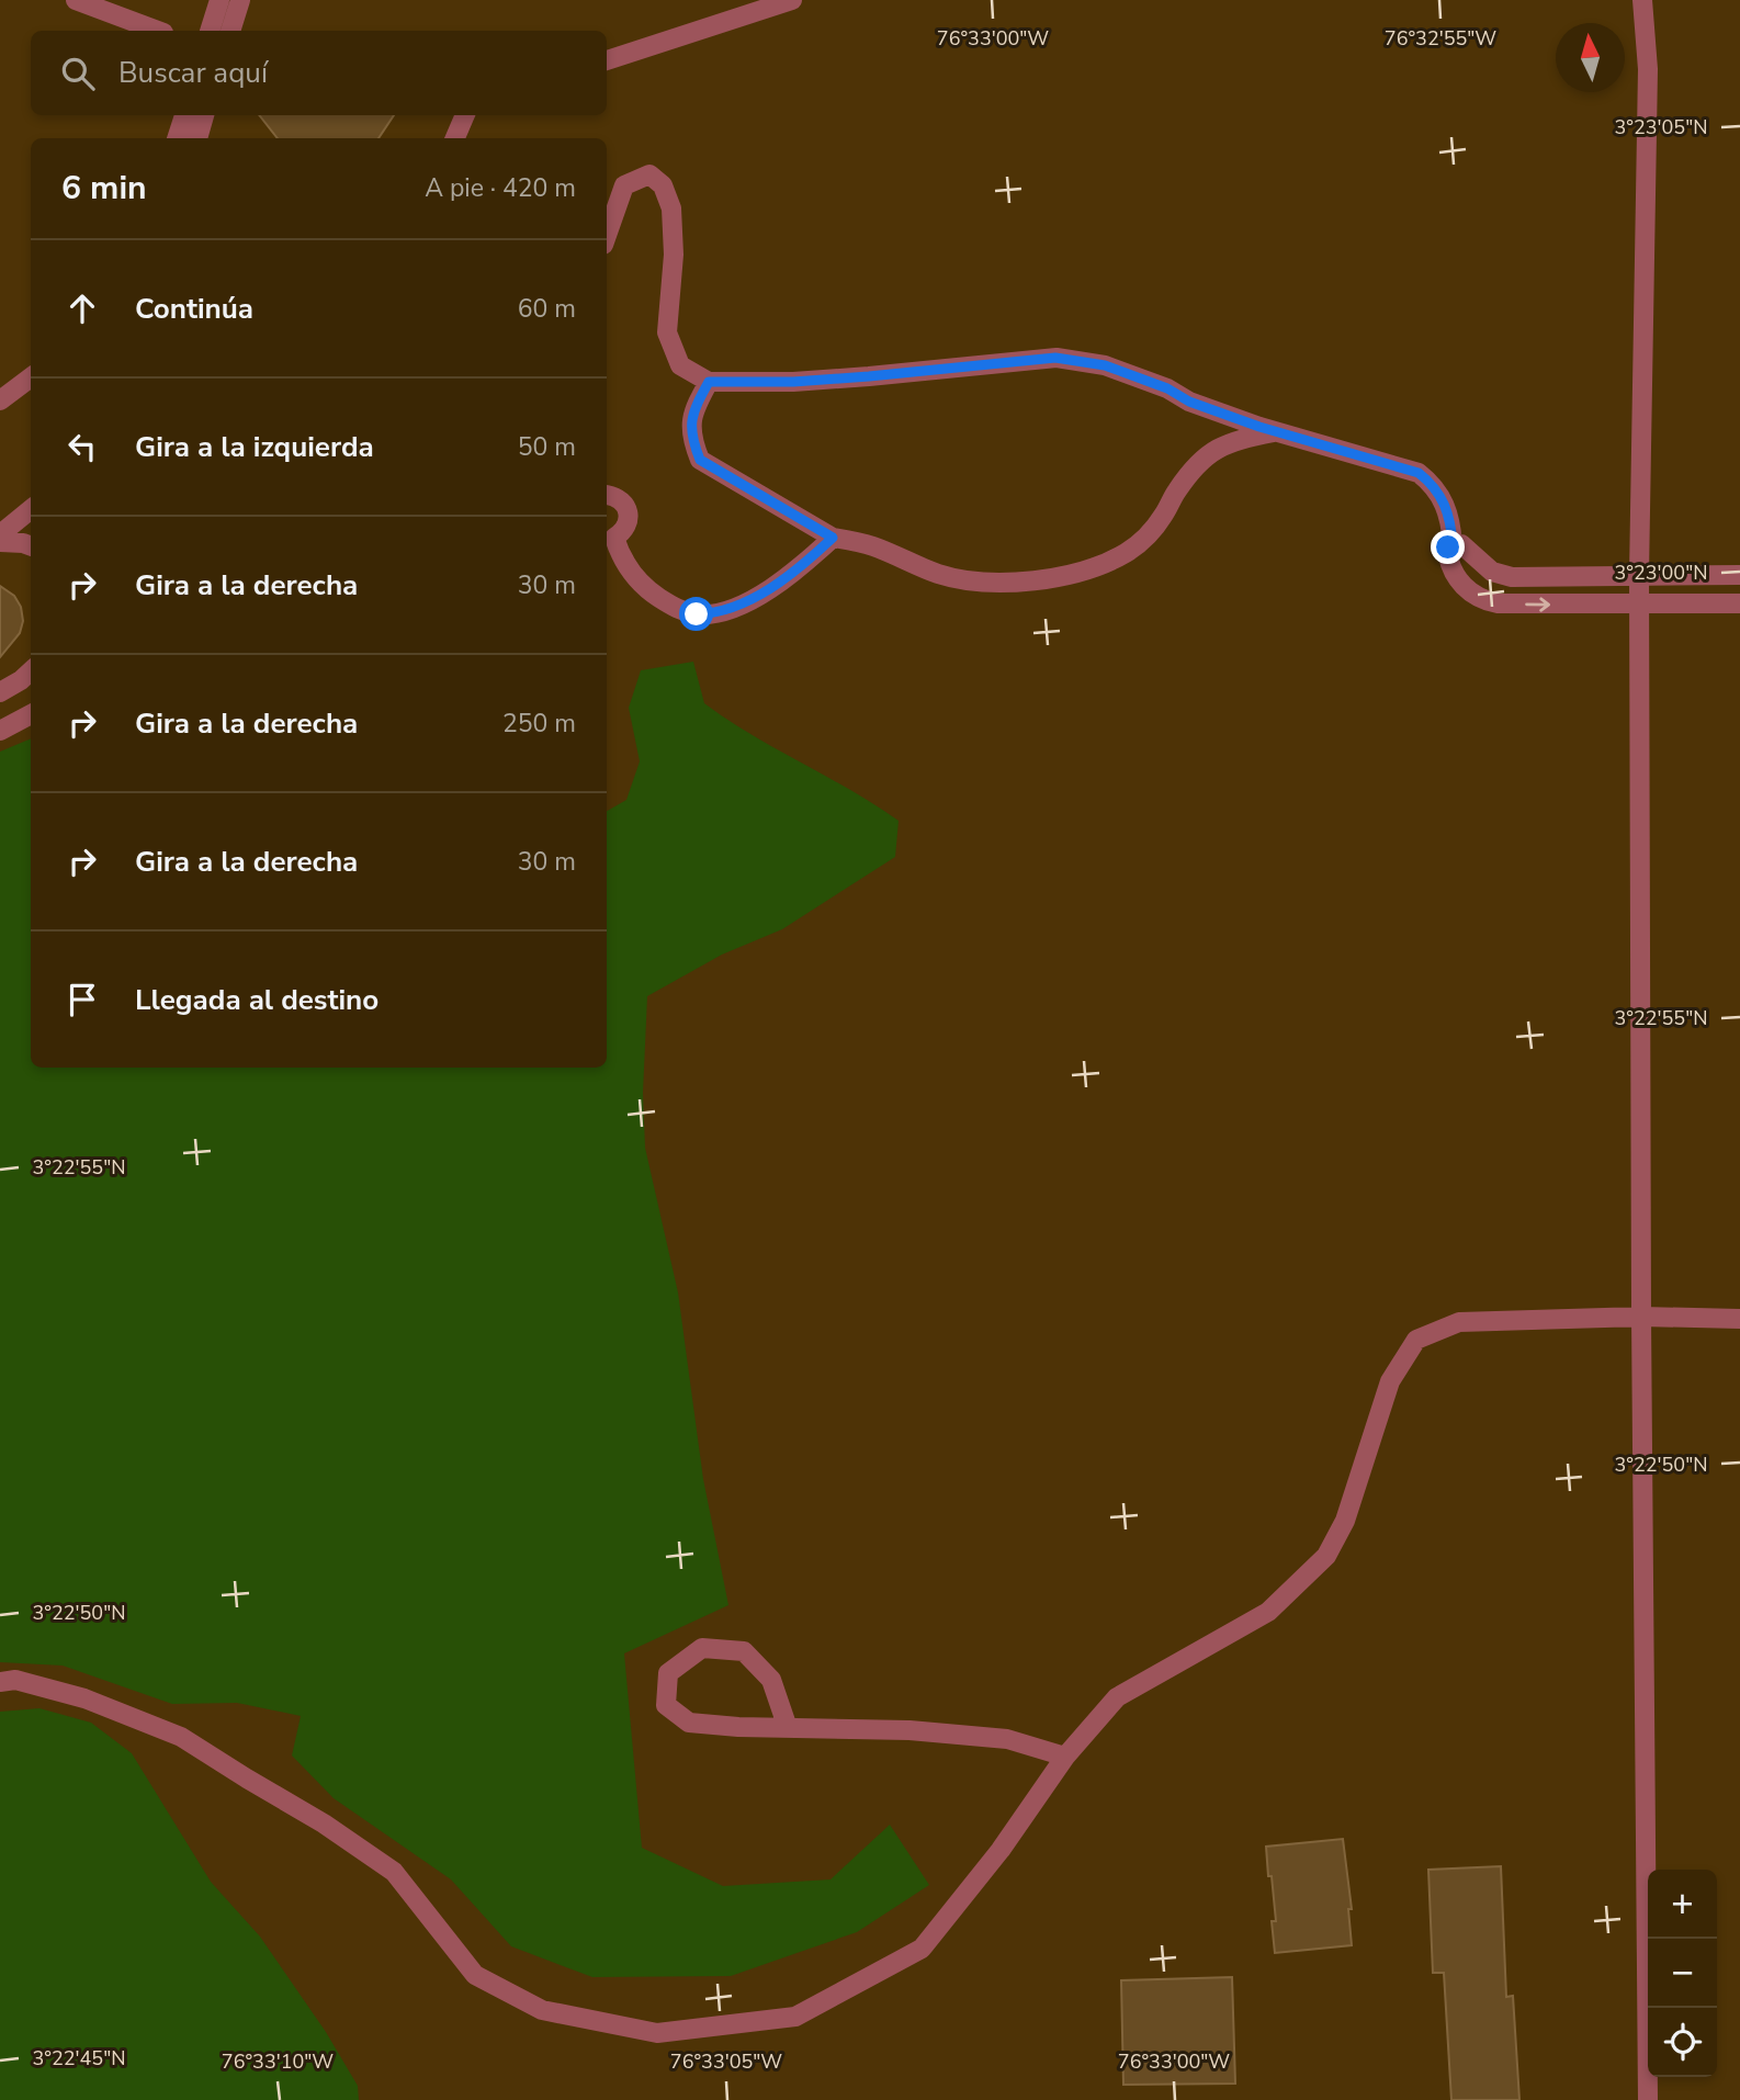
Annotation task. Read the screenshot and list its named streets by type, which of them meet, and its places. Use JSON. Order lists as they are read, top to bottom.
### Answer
{
  "north": "top",
  "page": {
    "search": "Buscar aquí",
    "heading": ["6 min", "A pie · 420 m"],
    "list": [
      ["Continúa", "60 m"],
      ["Gira a la izquierda", "50 m"],
      ["Gira a la derecha", "30 m"],
      ["Gira a la derecha", "250 m"],
      ["Gira a la derecha", "30 m"],
      "Llegada al destino"
    ],
    "map_buttons": ["+", "−"]
  },
  "coordinates": [
    "76°33'00\"W",
    "76°32'55\"W",
    "3°23'05\"N",
    "3°23'00\"N",
    "3°22'55\"N",
    "3°22'50\"N",
    "3°22'45\"N",
    "76°33'10\"W",
    "76°33'05\"W"
  ]
}
